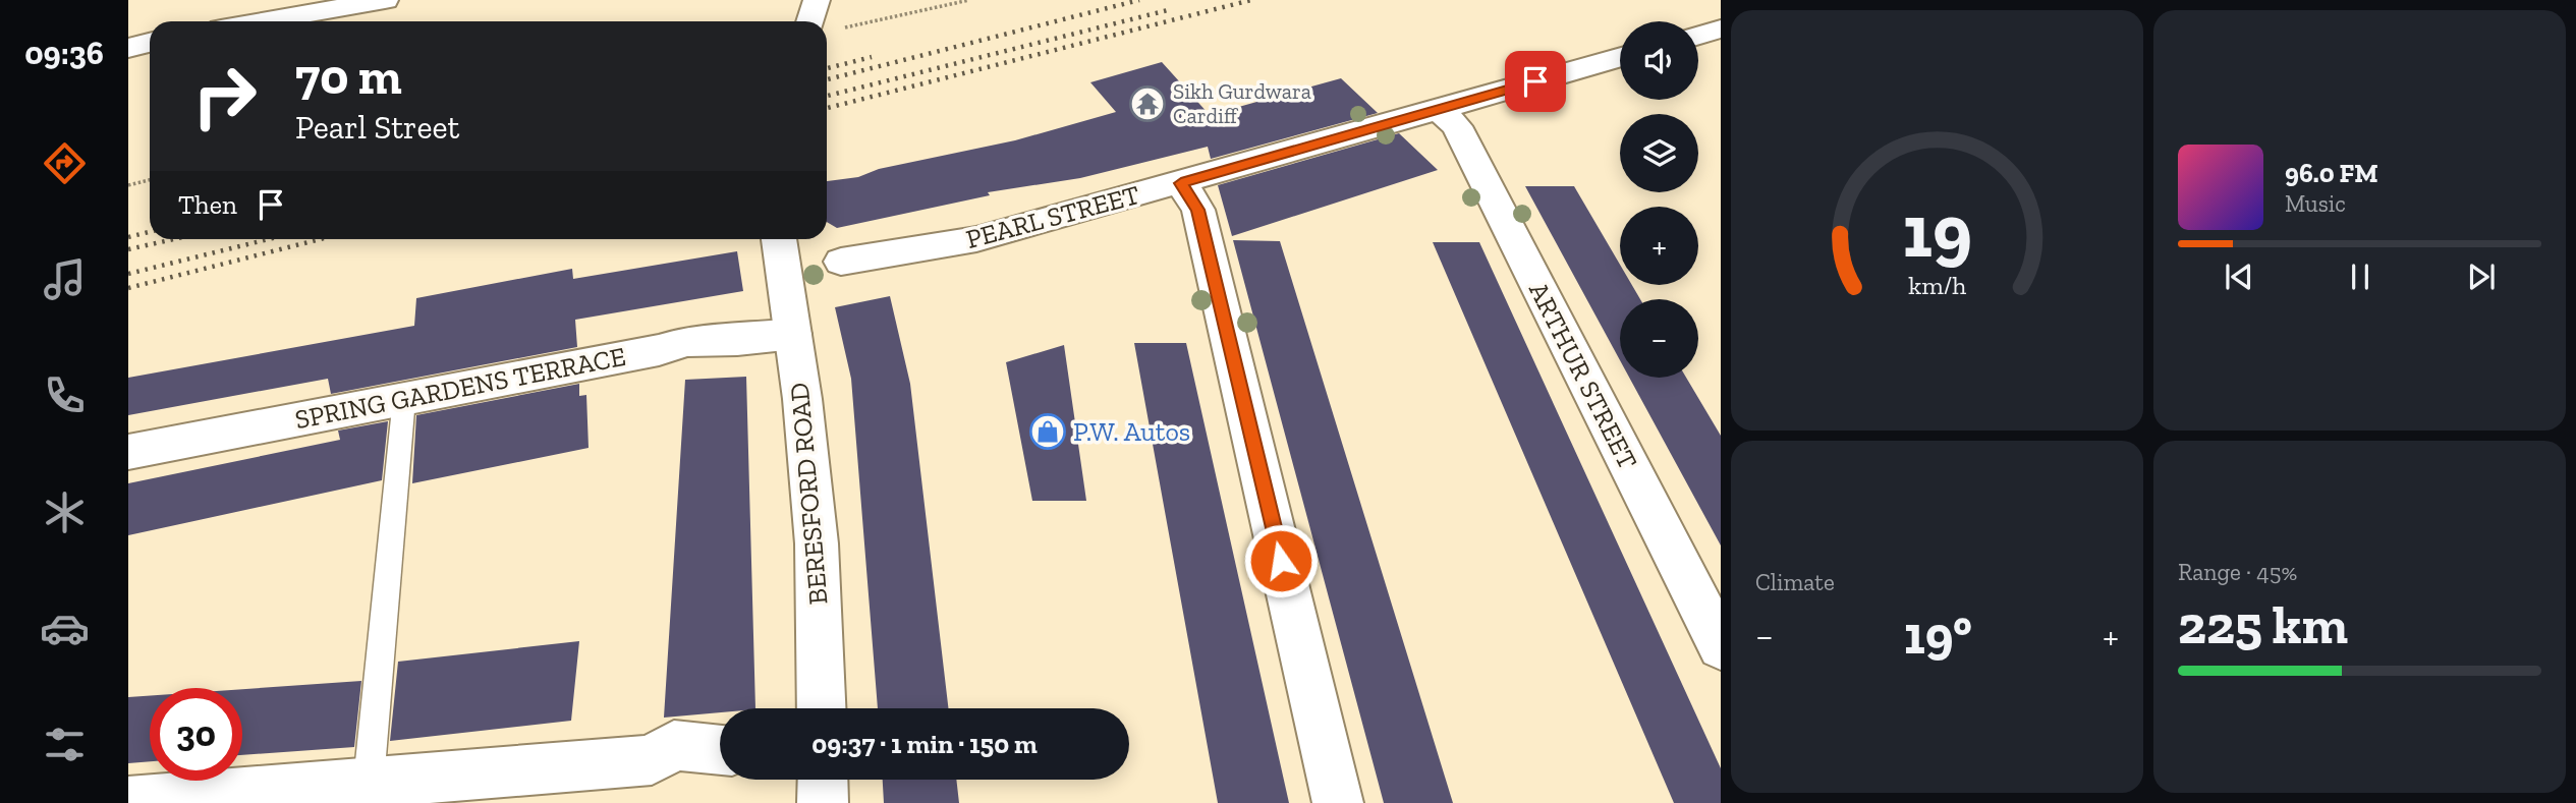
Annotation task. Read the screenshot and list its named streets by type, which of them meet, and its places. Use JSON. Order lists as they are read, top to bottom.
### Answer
{
  "streets": {
    "street": [
      "PEARL STREET",
      "ARTHUR STREET",
      "SPRING GARDENS TERRACE",
      "BERESFORD ROAD"
    ]
  },
  "crossings": [
    ["PEARL STREET", "ARTHUR STREET"],
    ["SPRING GARDENS TERRACE", "BERESFORD ROAD"]
  ],
  "places": {
    "temple": ["Sikh Gurdwara Cardiff"],
    "shop": ["P.W. Autos"]
  },
  "page": {
    "tabs": "09:36",
    "map_buttons": ["+", "−"],
    "turn": ["70 m", "Pearl Street"],
    "song": ["96.0 FM", "Music"],
    "then": "Then",
    "tile": [
      "Climate",
      ["Range · 45%", "225 km"]
    ],
    "heat": ["−", "19°", "+"],
    "limit": "30",
    "trip": "09:37 · 1 min · 150 m",
    "gauge": ["19", "km/h"]
  }
}
